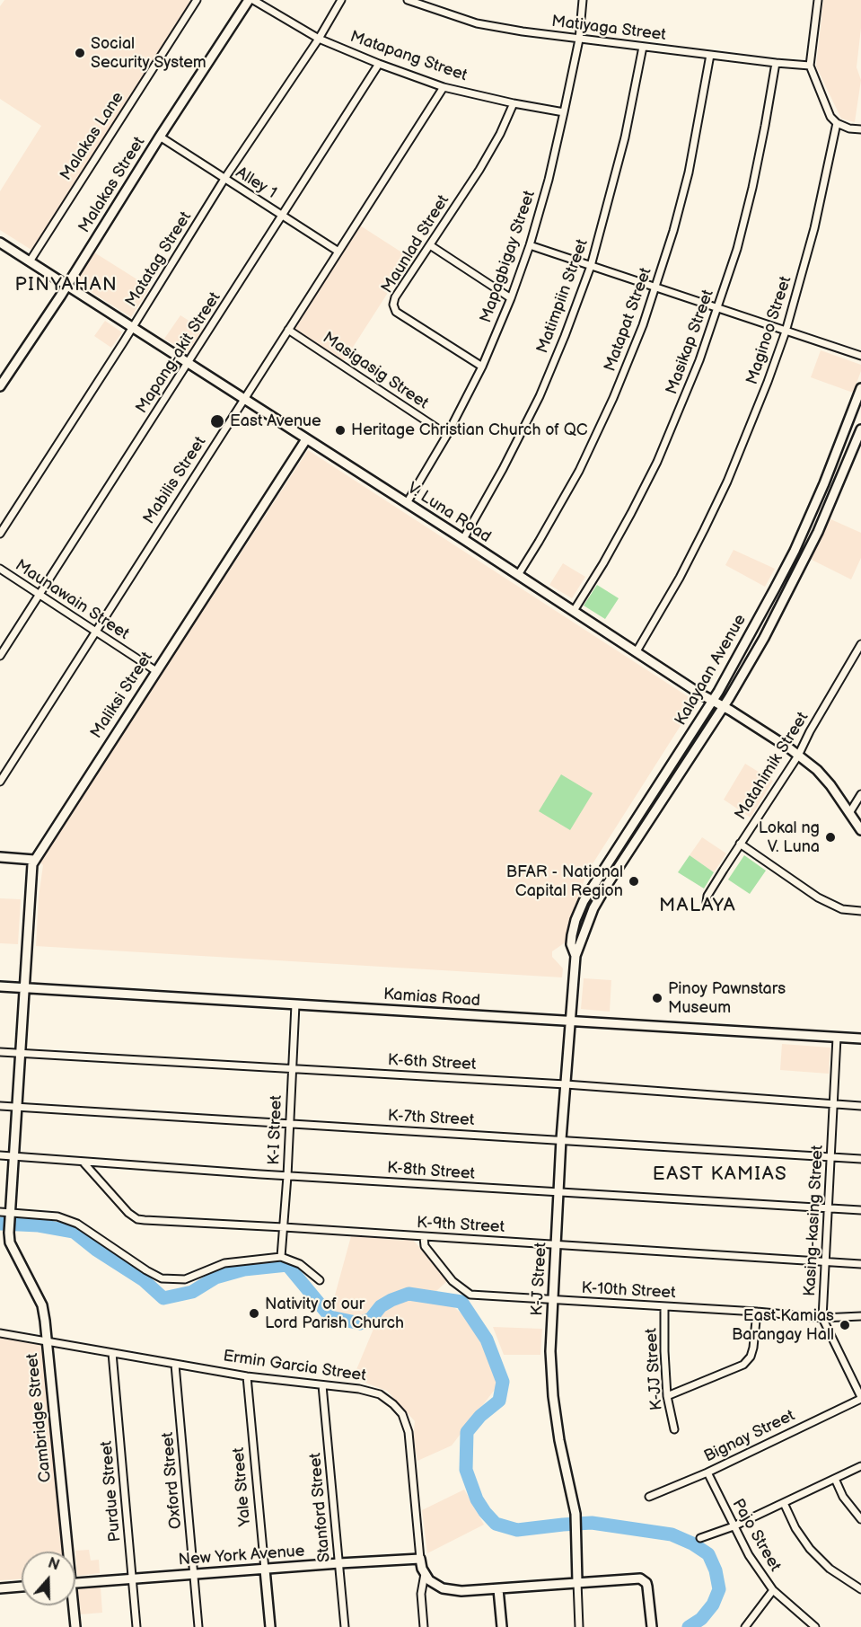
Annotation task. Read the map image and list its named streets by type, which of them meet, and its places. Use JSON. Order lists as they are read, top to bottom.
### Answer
{
  "streets": {
    "main road": [
      "Malakas Street",
      "V. Luna Road",
      "Kalayaan Avenue",
      "Maliksi Street",
      "Kamias Road",
      "K-J Street",
      "Ermin Garcia Street",
      "Cambridge Street",
      "Yale Street",
      "New York Avenue"
    ],
    "street": [
      "Matiyaga Street",
      "Matapang Street",
      "Malakas Lane",
      "Alley 1",
      "Maunlad Street",
      "Mapagbigay Street",
      "Matatag Street",
      "Matimpiin Street",
      "Matapat Street",
      "Maginoo Street",
      "Masikap Street",
      "Mapang-akit Street",
      "Masigasig Street",
      "Mabilis Street",
      "Maunawain Street",
      "Matahimik Street",
      "K-6th Street",
      "K-7th Street",
      "K-I Street",
      "K-8th Street",
      "Kasing-kasing Street",
      "K-9th Street",
      "K-10th Street",
      "K-JJ Street",
      "Bignay Street",
      "Oxford Street",
      "Purdue Street",
      "Stanford Street",
      "Pajo Street"
    ]
  },
  "crossings": [
    ["Matiyaga Street", "Mapagbigay Street"],
    ["Matiyaga Street", "Matimpiin Street"],
    ["Matiyaga Street", "Matapat Street"],
    ["Matiyaga Street", "Masikap Street"],
    ["Matapang Street", "Maunlad Street"],
    ["Matapang Street", "Mapagbigay Street"],
    ["Matapang Street", "Matatag Street"],
    ["Matapang Street", "Mapang-akit Street"],
    ["Matapang Street", "Mabilis Street"],
    ["Malakas Lane", "V. Luna Road"],
    ["Alley 1", "Malakas Street"],
    ["Alley 1", "Matatag Street"],
    ["Alley 1", "Mapang-akit Street"],
    ["Alley 1", "Mabilis Street"],
    ["Malakas Street", "V. Luna Road"],
    ["Maunlad Street", "Mapagbigay Street"],
    ["Mapagbigay Street", "Masigasig Street"],
    ["Mapagbigay Street", "V. Luna Road"],
    ["Matatag Street", "V. Luna Road"],
    ["Matimpiin Street", "V. Luna Road"],
    ["Matapat Street", "V. Luna Road"],
    ["Maginoo Street", "V. Luna Road"],
    ["Masikap Street", "V. Luna Road"],
    ["Mapang-akit Street", "V. Luna Road"],
    ["Mapang-akit Street", "Maunawain Street"],
    ["Masigasig Street", "Mabilis Street"],
    ["Mabilis Street", "V. Luna Road"],
    ["Mabilis Street", "Maunawain Street"],
    ["V. Luna Road", "Kalayaan Avenue"],
    ["V. Luna Road", "Maliksi Street"],
    ["V. Luna Road", "Matahimik Street"],
    ["Maunawain Street", "Maliksi Street"],
    ["Kalayaan Avenue", "Kamias Road"],
    ["Kalayaan Avenue", "K-J Street"],
    ["Maliksi Street", "Kamias Road"],
    ["Maliksi Street", "K-6th Street"],
    ["Maliksi Street", "K-7th Street"],
    ["Maliksi Street", "Cambridge Street"],
    ["Kamias Road", "K-I Street"],
    ["Kamias Road", "Kasing-kasing Street"],
    ["Kamias Road", "K-J Street"],
    ["K-6th Street", "K-I Street"],
    ["K-6th Street", "Kasing-kasing Street"],
    ["K-6th Street", "K-J Street"],
    ["K-7th Street", "K-I Street"],
    ["K-7th Street", "Kasing-kasing Street"],
    ["K-7th Street", "K-J Street"],
    ["K-7th Street", "Cambridge Street"],
    ["K-I Street", "K-8th Street"],
    ["K-I Street", "K-9th Street"],
    ["K-8th Street", "Kasing-kasing Street"],
    ["K-8th Street", "K-9th Street"],
    ["K-8th Street", "K-J Street"],
    ["K-8th Street", "Cambridge Street"],
    ["Kasing-kasing Street", "K-9th Street"],
    ["Kasing-kasing Street", "K-10th Street"],
    ["Kasing-kasing Street", "Bignay Street"],
    ["K-9th Street", "K-J Street"],
    ["K-9th Street", "K-10th Street"],
    ["K-J Street", "K-10th Street"],
    ["K-10th Street", "K-JJ Street"],
    ["Ermin Garcia Street", "Cambridge Street"],
    ["Ermin Garcia Street", "Oxford Street"],
    ["Ermin Garcia Street", "Yale Street"],
    ["Ermin Garcia Street", "Purdue Street"],
    ["Ermin Garcia Street", "Stanford Street"],
    ["Ermin Garcia Street", "New York Avenue"],
    ["Bignay Street", "Pajo Street"],
    ["Oxford Street", "New York Avenue"],
    ["Yale Street", "New York Avenue"],
    ["Purdue Street", "New York Avenue"],
    ["Stanford Street", "New York Avenue"]
  ],
  "districts": ["PINYAHAN", "MALAYA", "EAST KAMIAS"],
  "places": [
    "Social Security System",
    "East Avenue",
    "Heritage Christian Church of QC",
    "Lokal ng V. Luna",
    "BFAR - National Capital Region",
    "Pinoy Pawnstars Museum",
    "Nativity of our Lord Parish Church",
    "East Kamias Barangay Hall"
  ],
  "north": "top"
}
